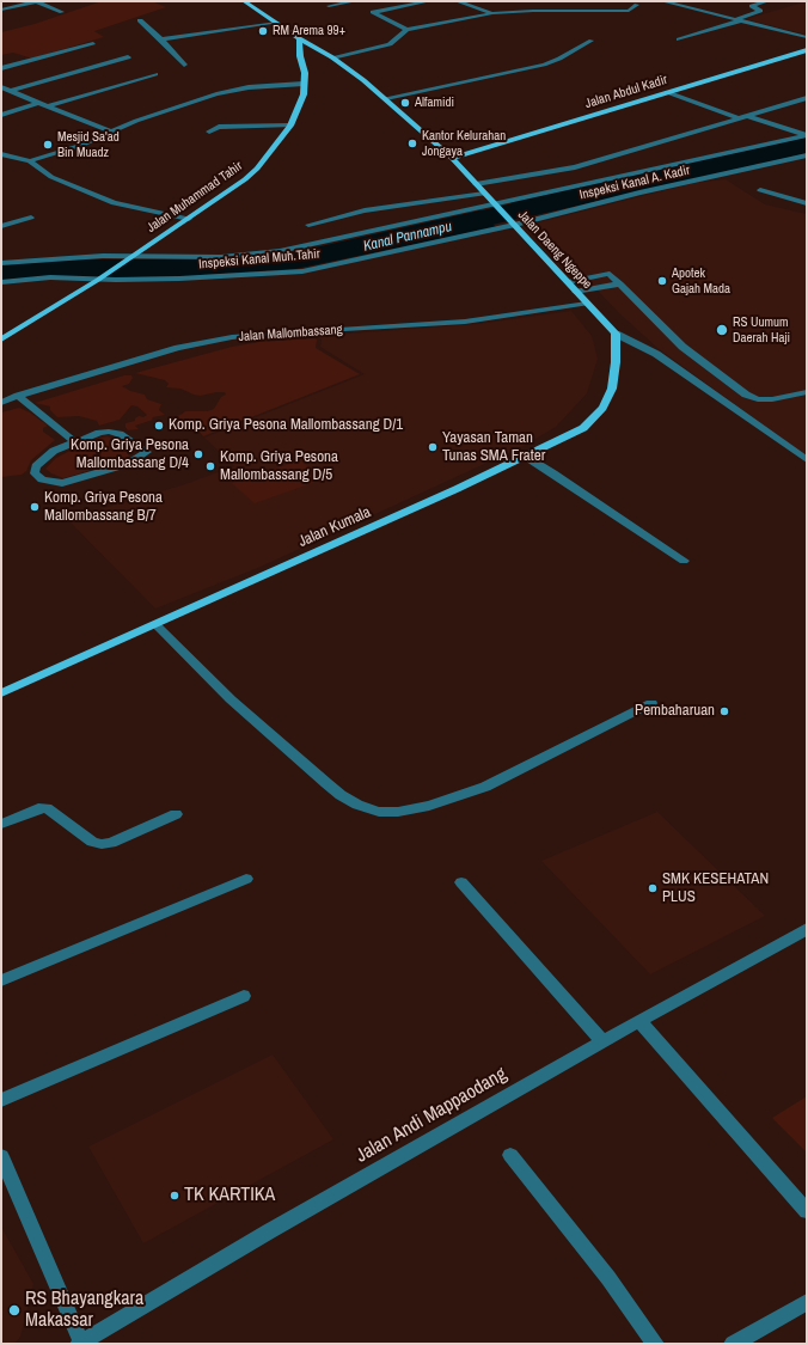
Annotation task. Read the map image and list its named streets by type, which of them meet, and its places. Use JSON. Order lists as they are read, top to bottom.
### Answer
{
  "streets": {
    "main road": [
      "Jalan Abdul Kadir",
      "Jalan Muhammad Tahir",
      "Jalan Daeng Ngeppe",
      "Jalan Kumala"
    ],
    "street": [
      "Inspeksi Kanal A. Kadir",
      "Inspeksi Kanal Muh.Tahir",
      "Jalan Mallombassang",
      "Jalan Andi Mappaodang"
    ]
  },
  "crossings": [
    ["Jalan Abdul Kadir", "Jalan Daeng Ngeppe"],
    ["Inspeksi Kanal A. Kadir", "Jalan Daeng Ngeppe"],
    ["Inspeksi Kanal A. Kadir", "Inspeksi Kanal Muh.Tahir"],
    ["Jalan Muhammad Tahir", "Jalan Daeng Ngeppe"],
    ["Jalan Muhammad Tahir", "Inspeksi Kanal Muh.Tahir"],
    ["Jalan Daeng Ngeppe", "Inspeksi Kanal Muh.Tahir"],
    ["Jalan Daeng Ngeppe", "Jalan Mallombassang"],
    ["Jalan Daeng Ngeppe", "Jalan Kumala"]
  ],
  "water": ["Kanal Pannampu"],
  "places": [
    "RM Arema 99+",
    "Alfamidi",
    "Kantor Kelurahan Jongaya",
    "Mesjid Sa'ad Bin Muadz",
    "Apotek Gajah Mada",
    "RS Uumum Daerah Haji",
    "Komp. Griya Pesona Mallombassang D/1",
    "Yayasan Taman Tunas SMA Frater",
    "Komp. Griya Pesona Mallombassang D/4",
    "Komp. Griya Pesona Mallombassang D/5",
    "Komp. Griya Pesona Mallombassang B/7",
    "Pembaharuan",
    "SMK KESEHATAN PLUS",
    "TK KARTIKA",
    "RS Bhayangkara Makassar"
  ]
}
